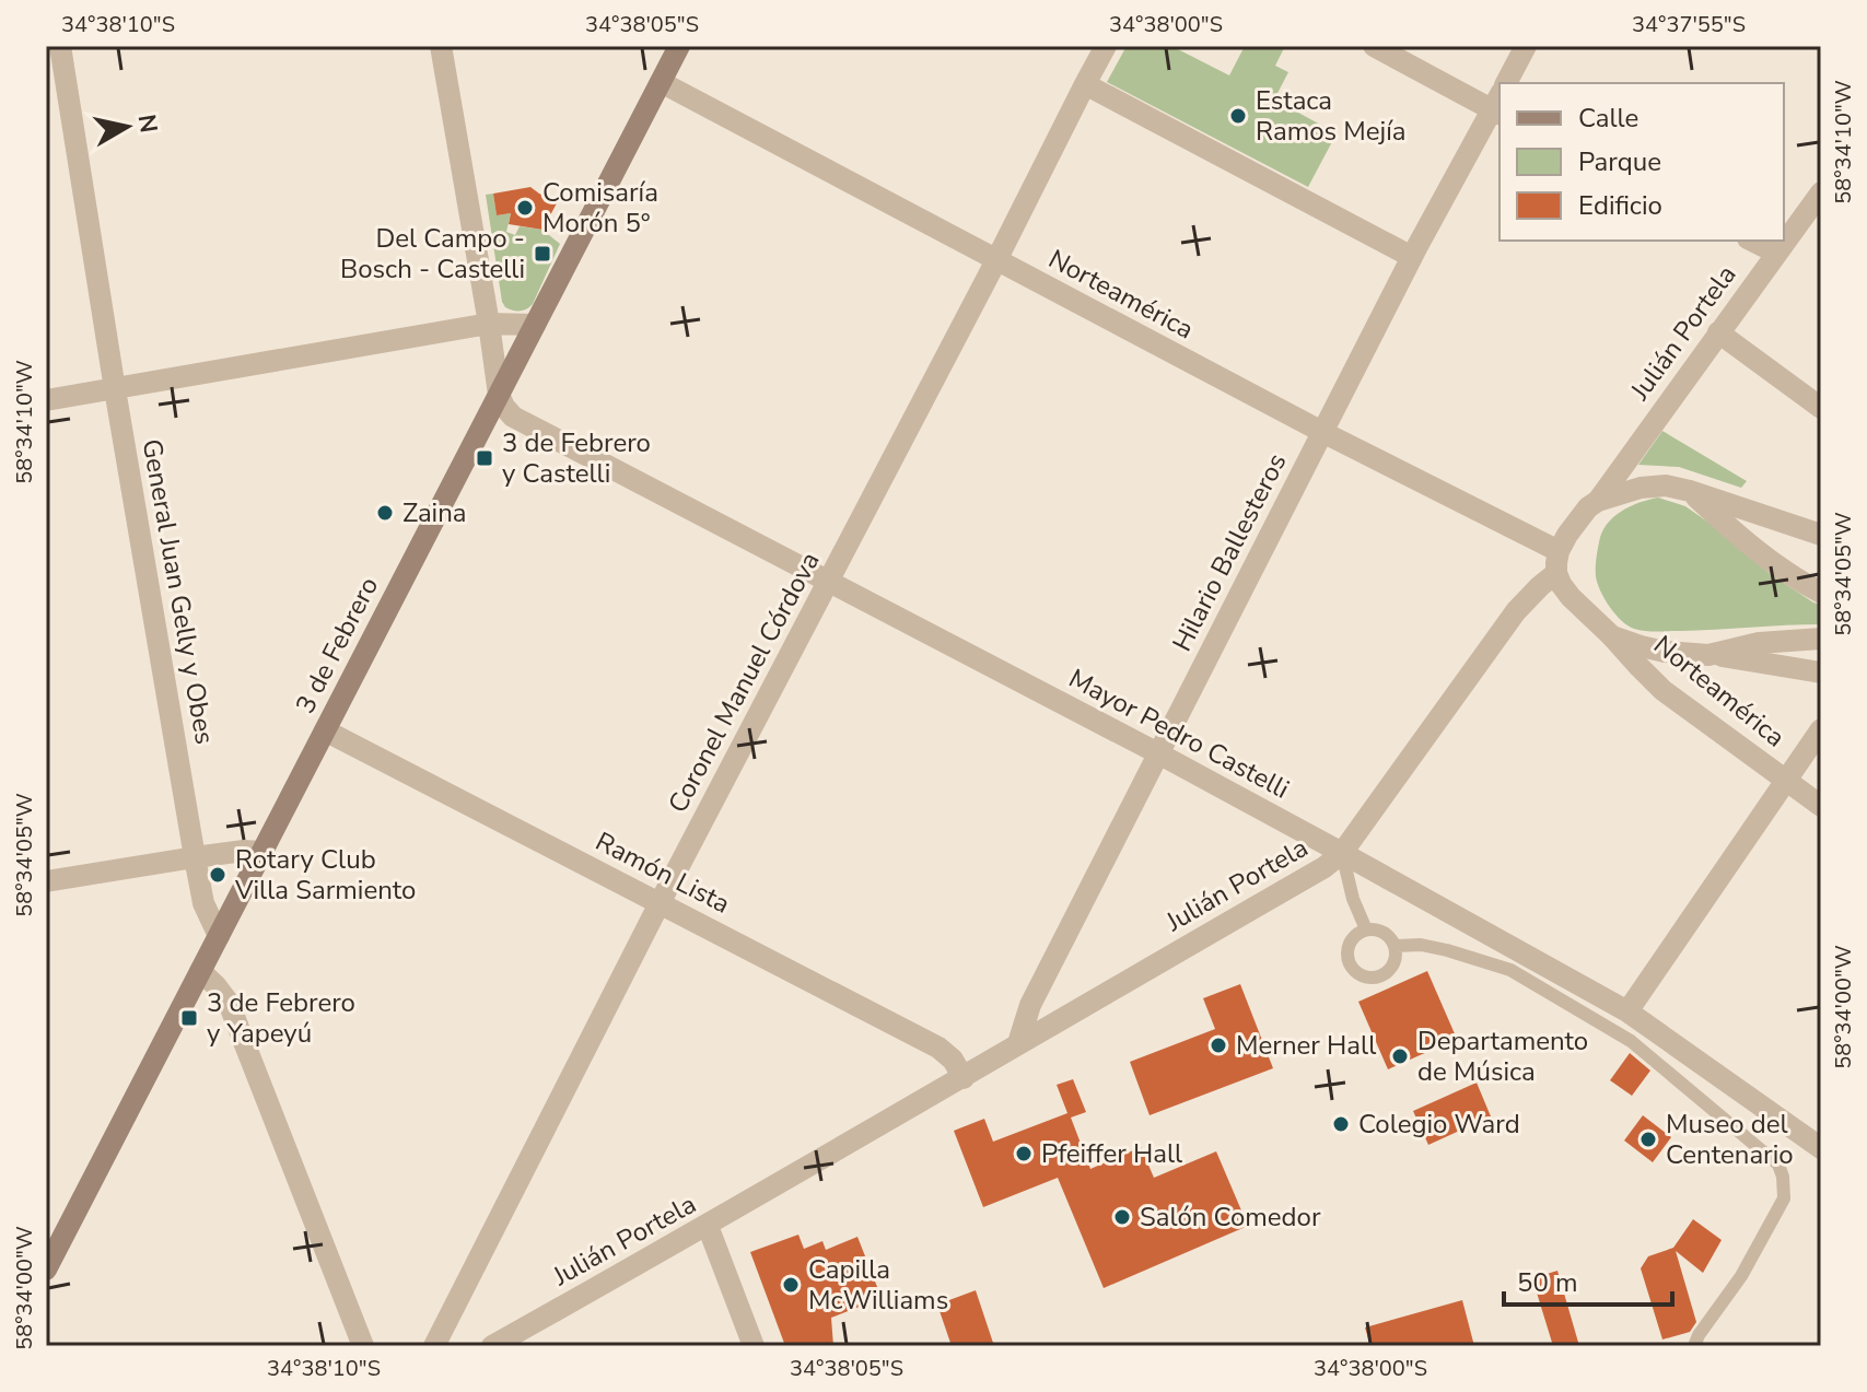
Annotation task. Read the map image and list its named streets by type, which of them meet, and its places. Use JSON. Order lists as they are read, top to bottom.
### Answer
{
  "streets": {
    "main road": ["3 de Febrero"],
    "street": [
      "Norteamérica",
      "Julián Portela",
      "Hilario Ballesteros",
      "General Juan Gelly y Obes",
      "Coronel Manuel Córdova",
      "Mayor Pedro Castelli",
      "Ramón Lista"
    ]
  },
  "crossings": [
    ["Norteamérica", "Julián Portela"],
    ["Norteamérica", "Hilario Ballesteros"],
    ["Norteamérica", "3 de Febrero"],
    ["Norteamérica", "Coronel Manuel Córdova"],
    ["Julián Portela", "Hilario Ballesteros"],
    ["Julián Portela", "Mayor Pedro Castelli"],
    ["Julián Portela", "Ramón Lista"],
    ["Hilario Ballesteros", "Mayor Pedro Castelli"],
    ["General Juan Gelly y Obes", "3 de Febrero"],
    ["3 de Febrero", "Mayor Pedro Castelli"],
    ["3 de Febrero", "Ramón Lista"],
    ["Coronel Manuel Córdova", "Mayor Pedro Castelli"],
    ["Coronel Manuel Córdova", "Ramón Lista"]
  ],
  "places": {
    "other": [
      "Estaca Ramos Mejía",
      "Comisaría Morón 5°",
      "Zaina",
      "Rotary Club Villa Sarmiento",
      "Merner Hall",
      "Departamento de Música",
      "Colegio Ward",
      "Museo del Centenario",
      "Pfeiffer Hall",
      "Salón Comedor",
      "Capilla McWilliams"
    ],
    "transit": ["Del Campo - Bosch - Castelli", "3 de Febrero y Castelli", "3 de Febrero y Yapeyú"]
  },
  "legend": ["Calle", "Parque", "Edificio"],
  "scale_bar": "50 m",
  "north": "right",
  "coordinates": [
    "34°38'10\"S",
    "34°38'05\"S",
    "34°38'00\"S",
    "34°37'55\"S",
    "58°34'10\"W",
    "58°34'05\"W",
    "58°34'00\"W"
  ]
}
